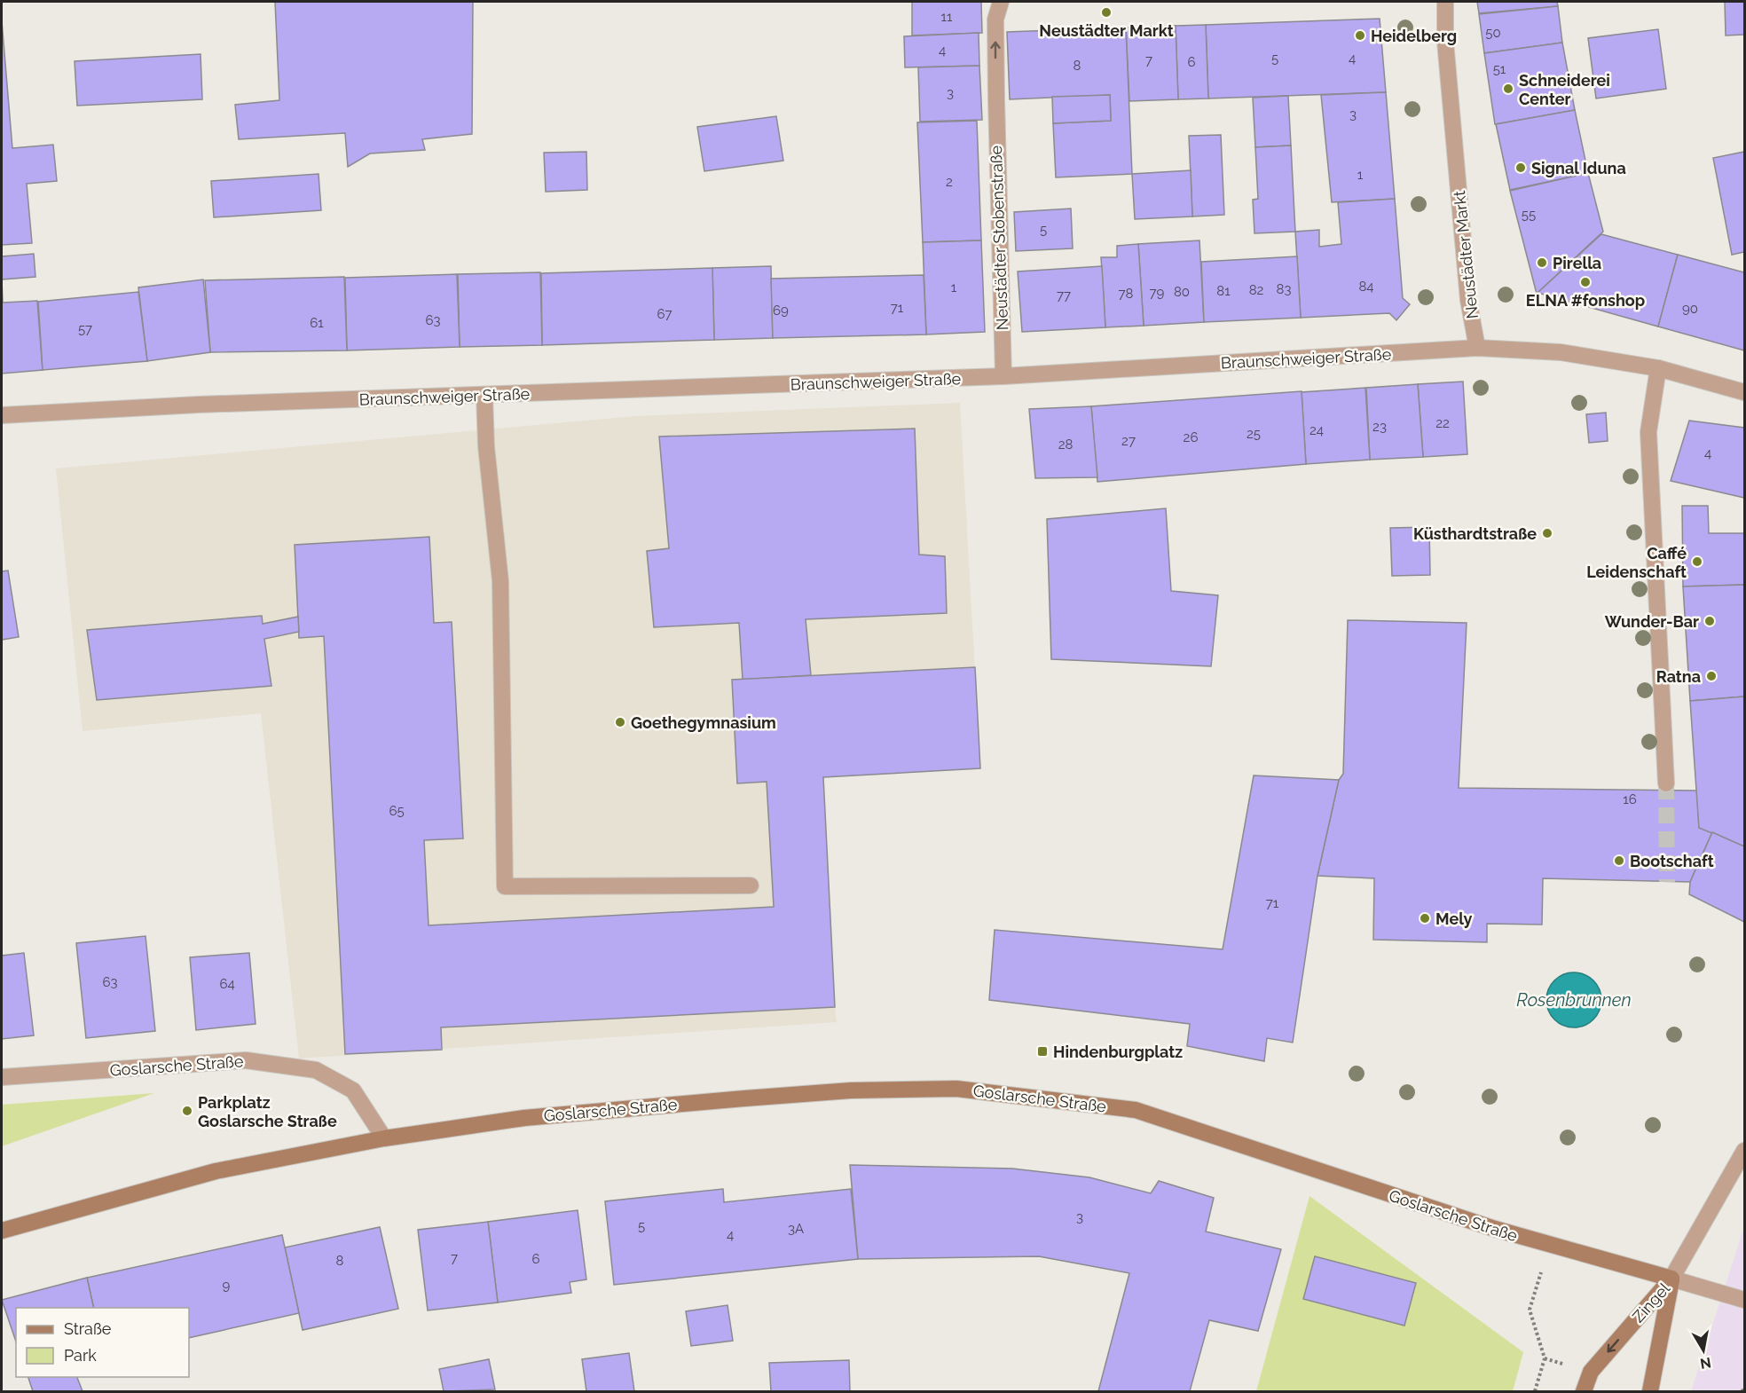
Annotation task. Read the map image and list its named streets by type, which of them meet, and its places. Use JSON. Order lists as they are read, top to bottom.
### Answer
{
  "streets": {
    "main road": ["Goslarsche Straße", "Zingel"],
    "street": ["Neustädter Stobenstraße", "Neustädter Markt", "Braunschweiger Straße"]
  },
  "crossings": [
    ["Neustädter Stobenstraße", "Braunschweiger Straße"],
    ["Neustädter Markt", "Braunschweiger Straße"],
    ["Goslarsche Straße", "Zingel"]
  ],
  "one_way": ["Neustädter Stobenstraße", "Zingel"],
  "water": ["Rosenbrunnen"],
  "places": {
    "other": [
      "Neustädter Markt",
      "Heidelberg",
      "Schneiderei Center",
      "Signal Iduna",
      "Pirella",
      "ELNA #fonshop",
      "Küsthardtstraße",
      "Caffé Leidenschaft",
      "Wunder-Bar",
      "Ratna",
      "Goethegymnasium",
      "Bootschaft",
      "Mely",
      "Parkplatz Goslarsche Straße"
    ],
    "transit": ["Hindenburgplatz"]
  },
  "house_numbers": [
    "11",
    "50",
    "4",
    "5",
    "4",
    "7",
    "6",
    "8",
    "51",
    "3",
    "3",
    "1",
    "2",
    "55",
    "5",
    "84",
    "1",
    "83",
    "82",
    "81",
    "80",
    "79",
    "78",
    "77",
    "71",
    "90",
    "69",
    "67",
    "63",
    "61",
    "57",
    "22",
    "23",
    "24",
    "25",
    "26",
    "27",
    "28",
    "4",
    "16",
    "65",
    "71",
    "63",
    "64",
    "3",
    "5",
    "3A",
    "4",
    "7",
    "6",
    "8",
    "9"
  ],
  "legend": ["Straße", "Park"],
  "north": "bottom"
}
